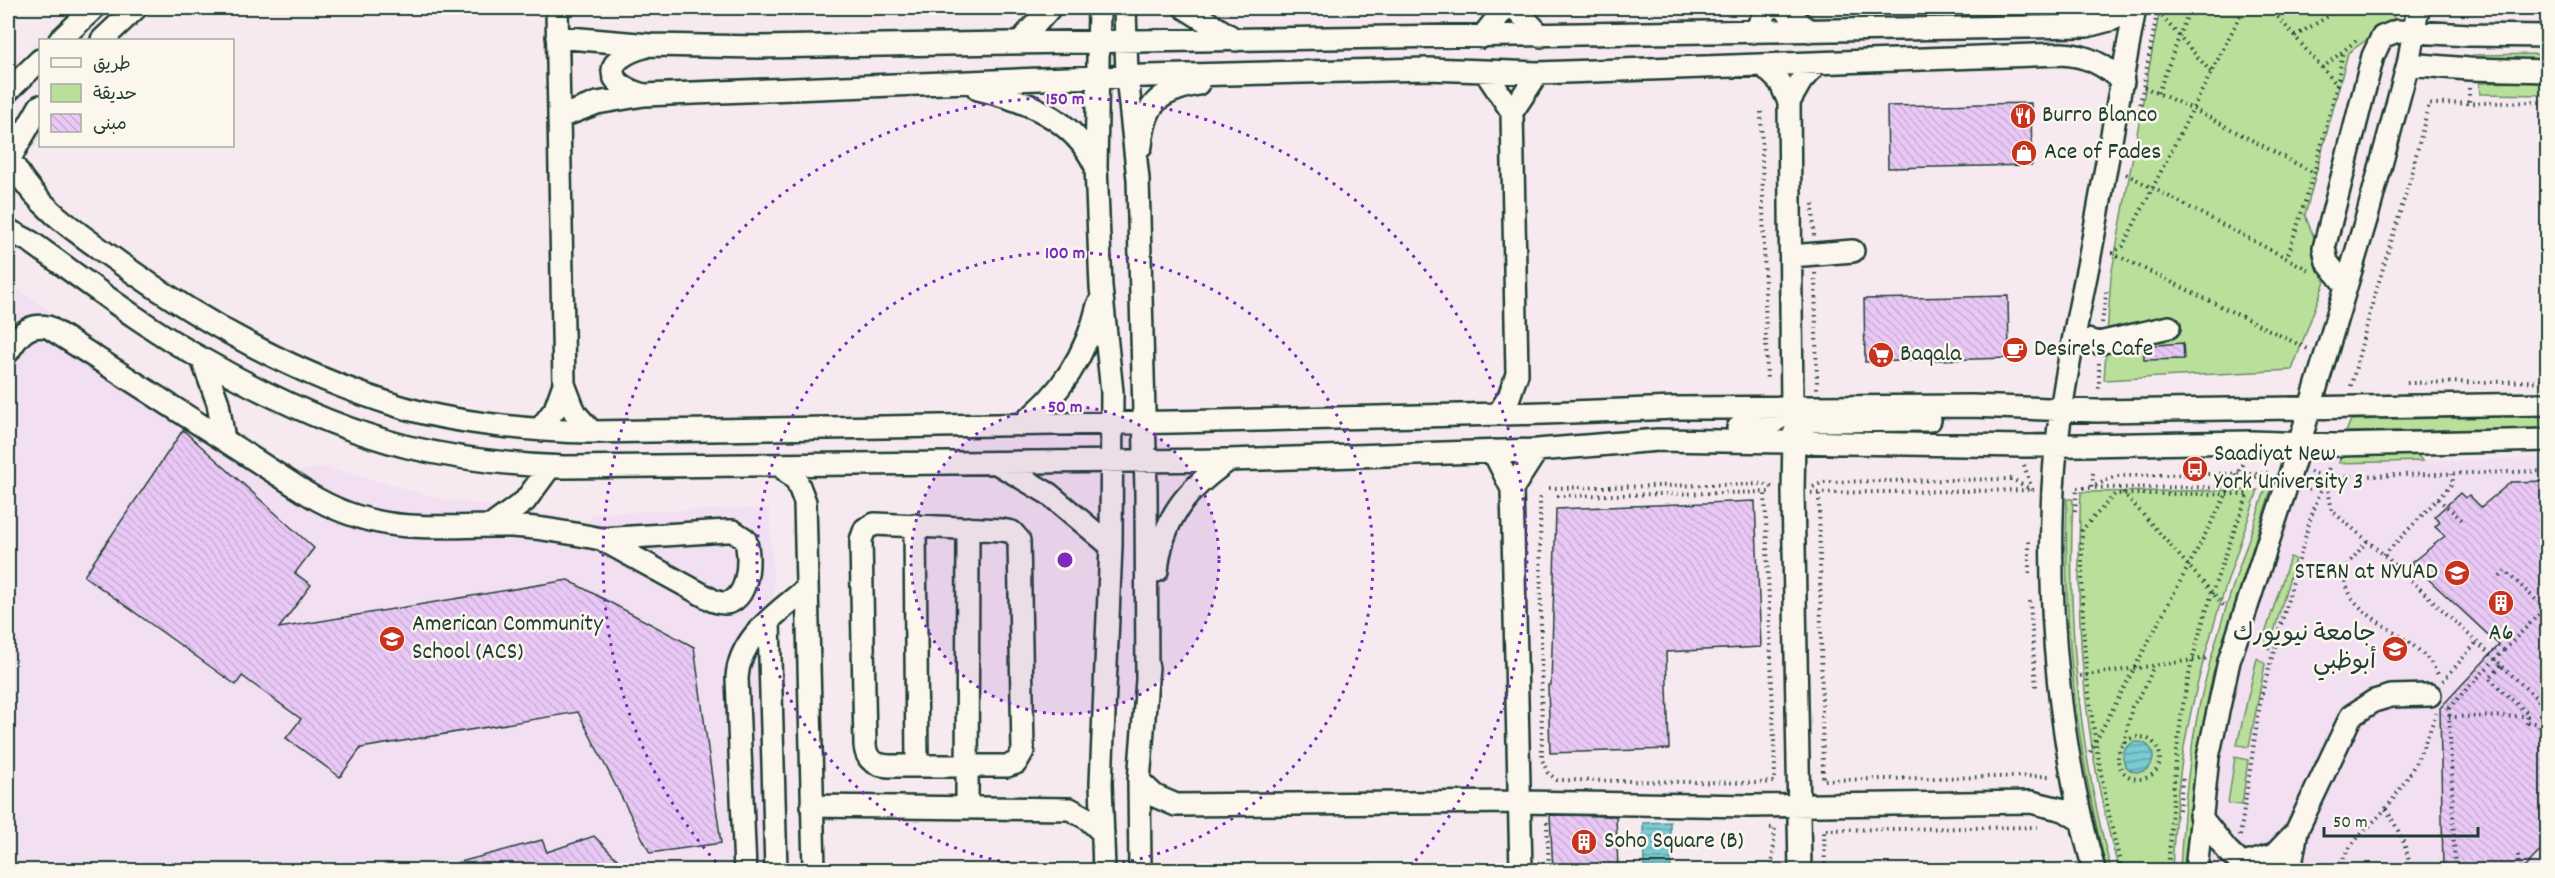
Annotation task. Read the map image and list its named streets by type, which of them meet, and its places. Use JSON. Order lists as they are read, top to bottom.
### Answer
{
  "places": {
    "restaurant": ["Burro Blanco"],
    "shop": ["Ace of Fades"],
    "cafe": ["Desire's Cafe"],
    "supermarket": ["Baqala"],
    "bus stop": ["Saadiyat New York University 3"],
    "school or university": ["STERN at NYUAD", "American Community School (ACS)", "جامعة نيويورك أبوظبي"],
    "building": ["A6", "Soho Square (B)"]
  },
  "legend": ["طريق", "حديقة", "مبنى"],
  "scale_bar": "50 m",
  "rings": ["150 m", "100 m", "50 m"]
}
